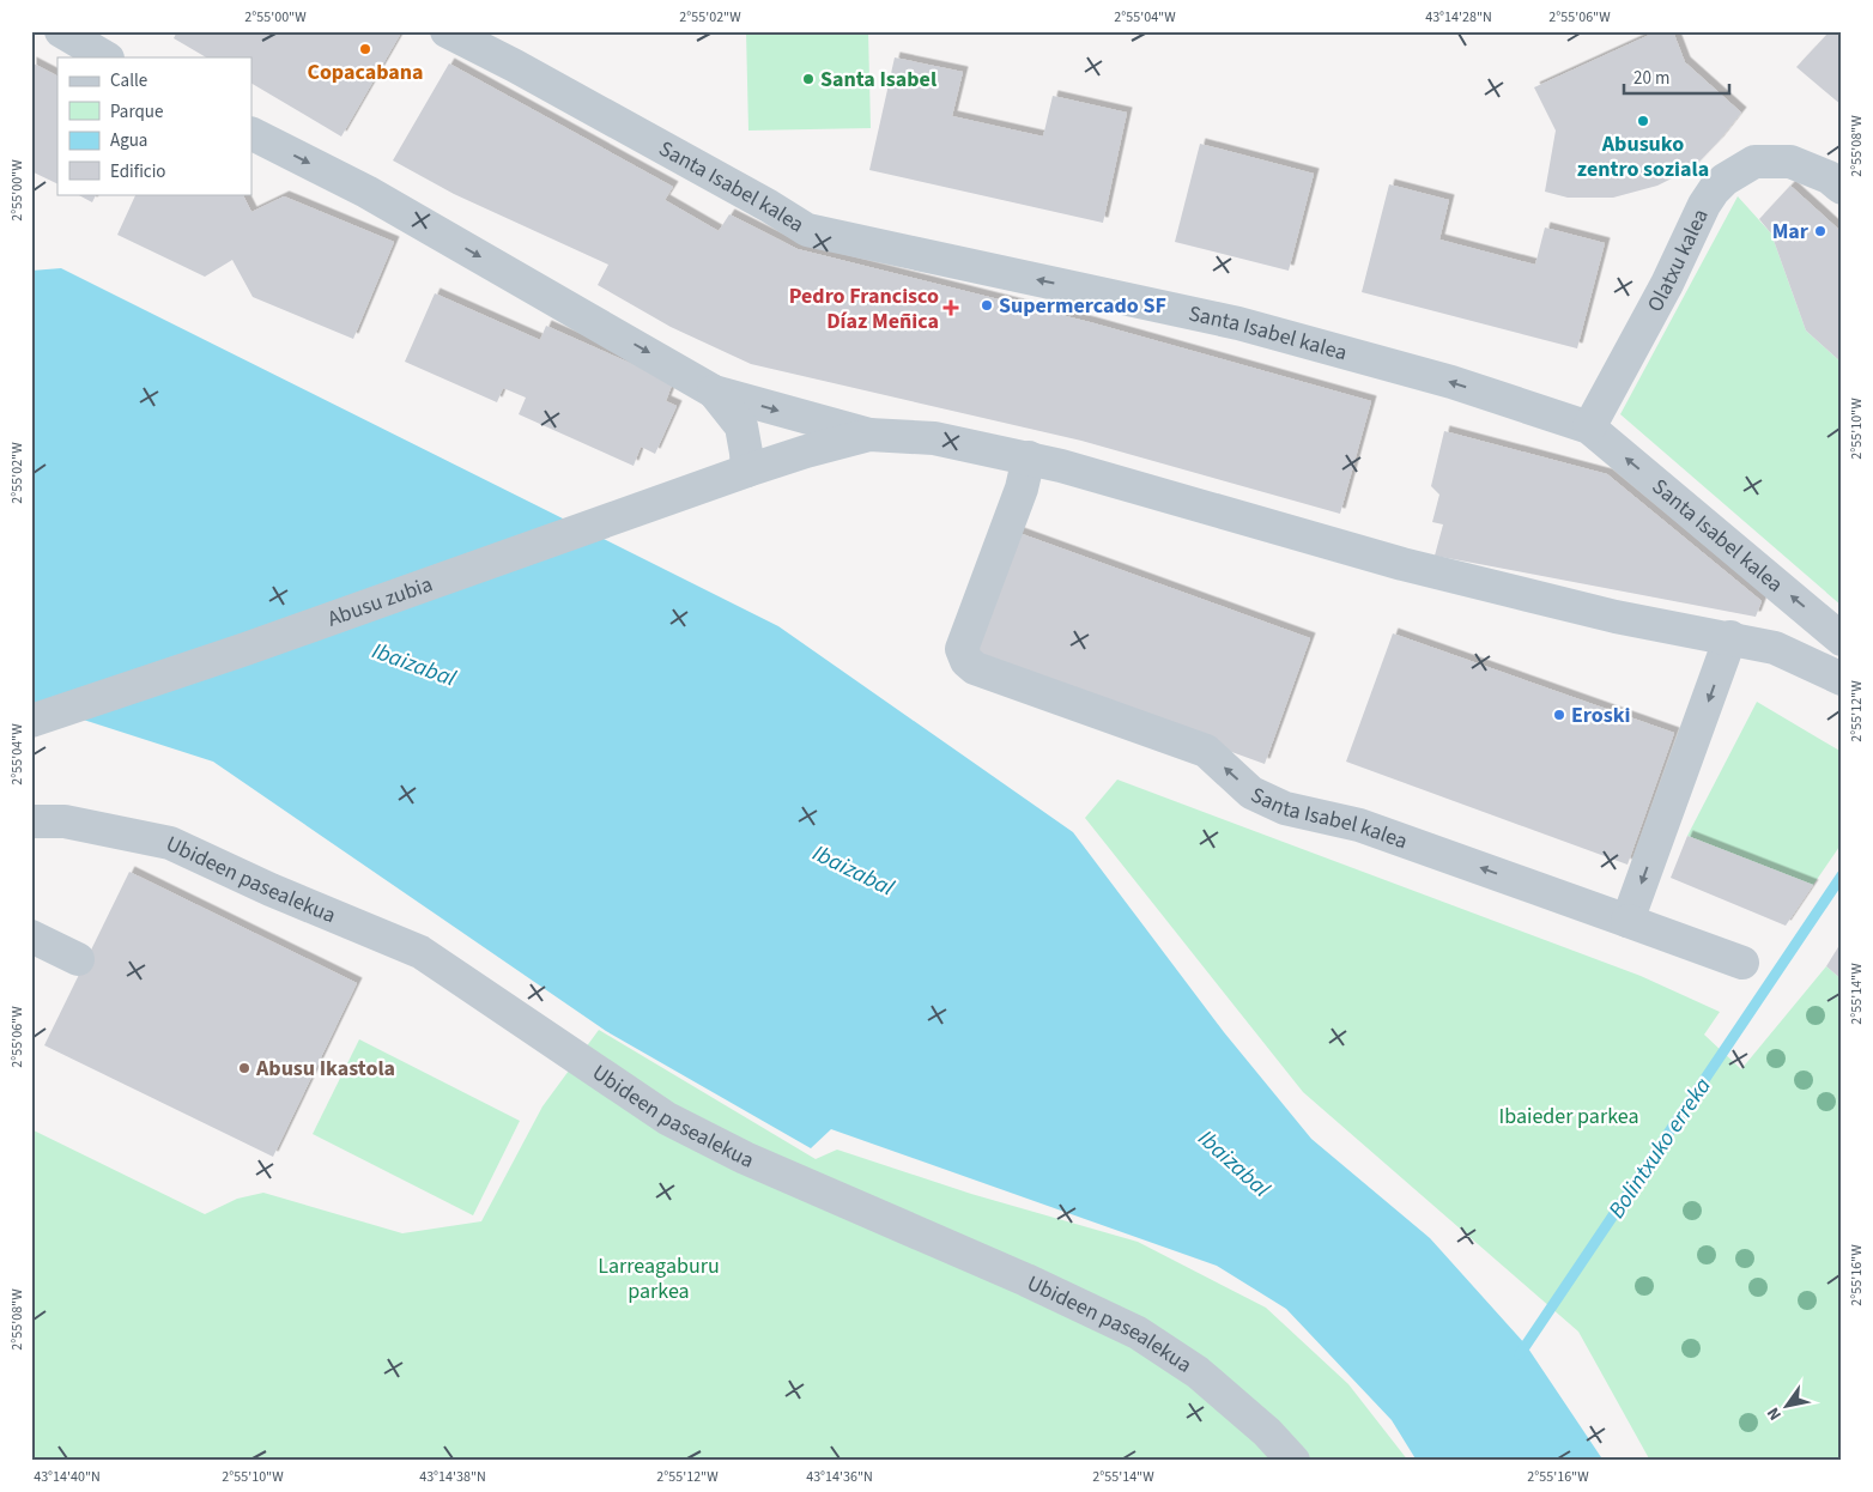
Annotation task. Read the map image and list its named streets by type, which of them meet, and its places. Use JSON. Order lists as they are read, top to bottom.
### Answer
{
  "streets": {
    "street": [
      "Santa Isabel kalea",
      "Olatxu kalea",
      "Abusu zubia",
      "Ubideen pasealekua"
    ]
  },
  "crossings": [
    ["Santa Isabel kalea", "Olatxu kalea"]
  ],
  "water": ["Ibaizabal", "Bolintxuko erreka"],
  "parks": ["Ibaieder parkea", "Larreagaburu parkea"],
  "places": {
    "other": [
      "Copacabana",
      "Santa Isabel",
      "Abusuko zentro soziala",
      "Mar",
      "Supermercado SF",
      "Eroski",
      "Abusu Ikastola"
    ],
    "health": ["Pedro Francisco Díaz Meñica"]
  },
  "legend": [
    "Calle",
    "Parque",
    "Agua",
    "Edificio"
  ],
  "scale_bar": "20 m",
  "north": "bottom left",
  "coordinates": [
    "2°55'00\"W",
    "2°55'02\"W",
    "2°55'04\"W",
    "43°14'28\"N",
    "2°55'06\"W",
    "2°55'08\"W",
    "2°55'10\"W",
    "2°55'12\"W",
    "2°55'14\"W",
    "2°55'16\"W",
    "43°14'40\"N",
    "43°14'38\"N",
    "43°14'36\"N"
  ]
}
